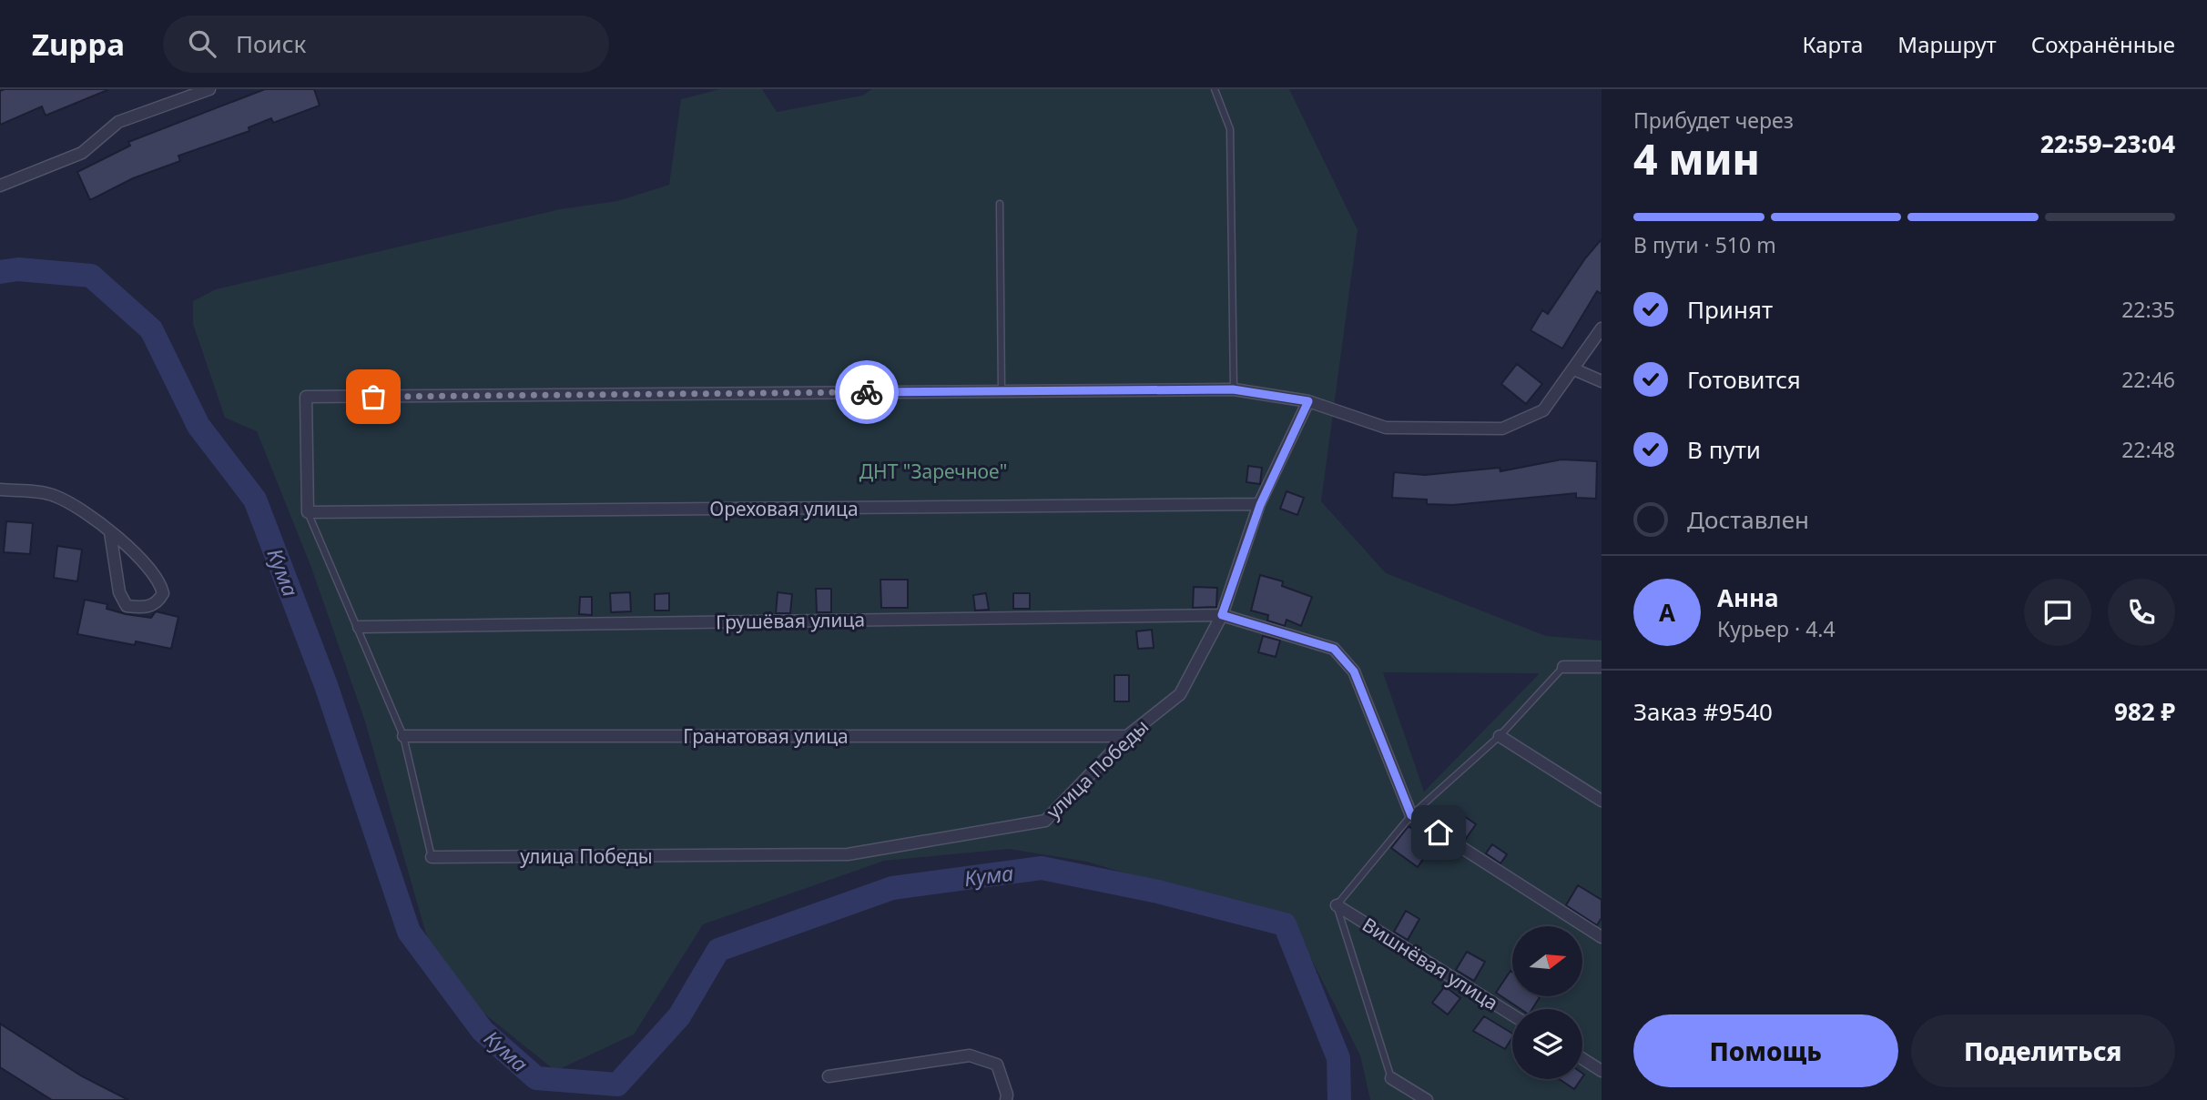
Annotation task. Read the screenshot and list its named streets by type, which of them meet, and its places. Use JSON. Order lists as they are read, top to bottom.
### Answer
{
  "streets": {
    "street": [
      "Ореховая улица",
      "Грушёвая улица",
      "Гранатовая улица",
      "улица Победы",
      "Вишнёвая улица"
    ]
  },
  "crossings": [
    ["Ореховая улица", "улица Победы"],
    ["Грушёвая улица", "улица Победы"],
    ["Гранатовая улица", "улица Победы"]
  ],
  "water": ["Кума"],
  "parks": ["ДНТ \"Заречное\""],
  "north": "right",
  "page": {
    "header": "Zuppa",
    "search": "Поиск",
    "nav": ["Карта", "Маршрут", "Сохранённые"],
    "heading": ["4 мин", "Прибудет через", "22:59–23:04"],
    "panel": [
      "Анна",
      "Курьер · 4.4",
      "Заказ #9540",
      "982 ₽"
    ],
    "bar": "В пути · 510 m",
    "list": [
      ["Принят", "22:35"],
      ["Готовится", "22:46"],
      ["В пути", "22:48"],
      "Доставлен"
    ],
    "round": "А",
    "buttons": ["Помощь", "Поделиться"]
  }
}
